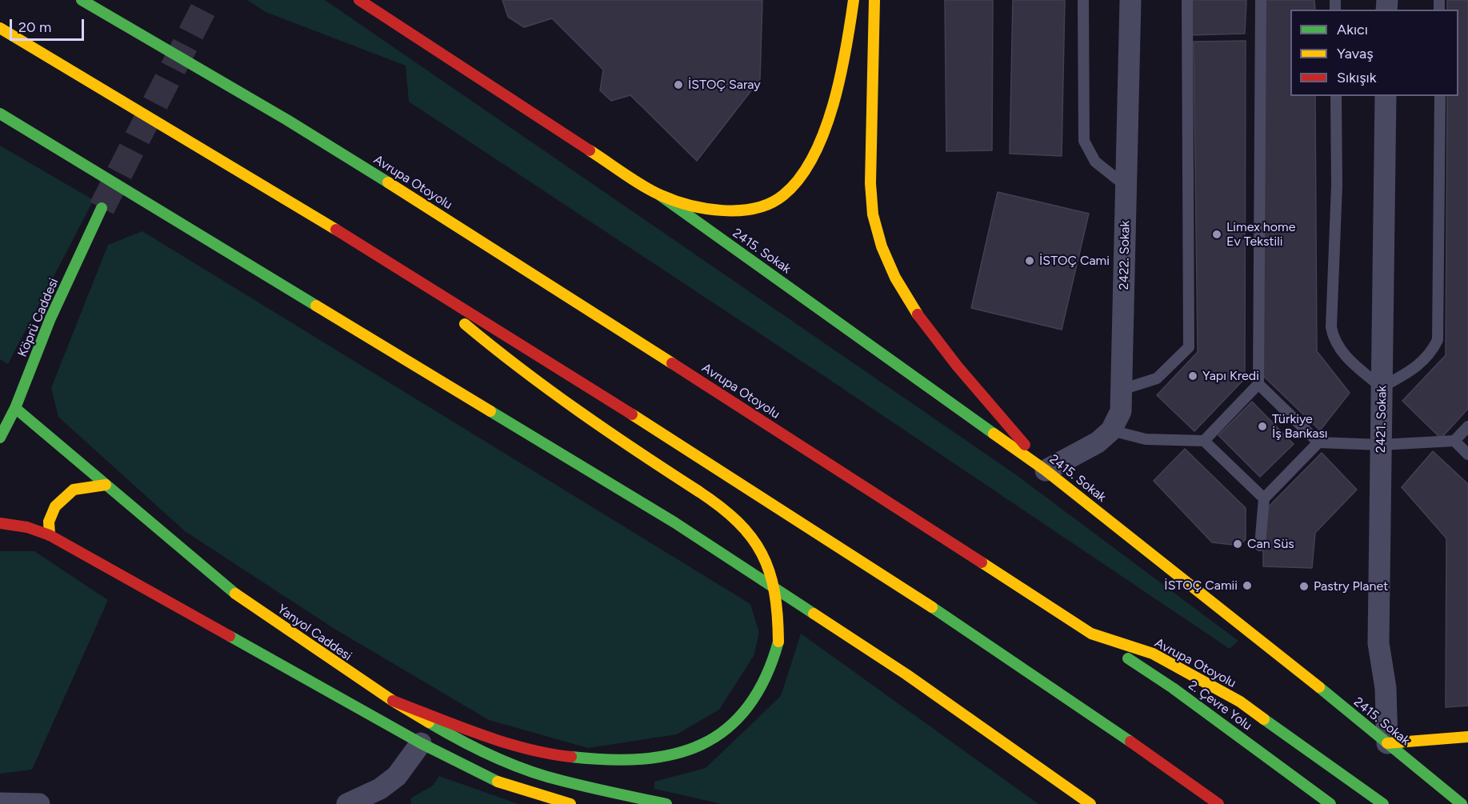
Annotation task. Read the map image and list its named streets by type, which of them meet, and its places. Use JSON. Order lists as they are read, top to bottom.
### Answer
{
  "streets": {
    "main road": [
      "Avrupa Otoyolu",
      "2415. Sokak",
      "Köprü Caddesi",
      "Yanyol Caddesi",
      "2. Çevre Yolu"
    ],
    "street": ["2422. Sokak", "2421. Sokak"]
  },
  "crossings": [
    ["Avrupa Otoyolu", "2. Çevre Yolu"],
    ["2415. Sokak", "2422. Sokak"],
    ["2415. Sokak", "2421. Sokak"],
    ["Köprü Caddesi", "Yanyol Caddesi"]
  ],
  "places": [
    "İSTOÇ Saray",
    "Limex home Ev Tekstili",
    "İSTOÇ Cami",
    "Yapı Kredi",
    "Türkiye İş Bankası",
    "Can Süs",
    "İSTOÇ Camii",
    "Pastry Planet"
  ],
  "legend": ["Akıcı", "Yavaş", "Sıkışık"],
  "scale_bar": "20 m"
}
